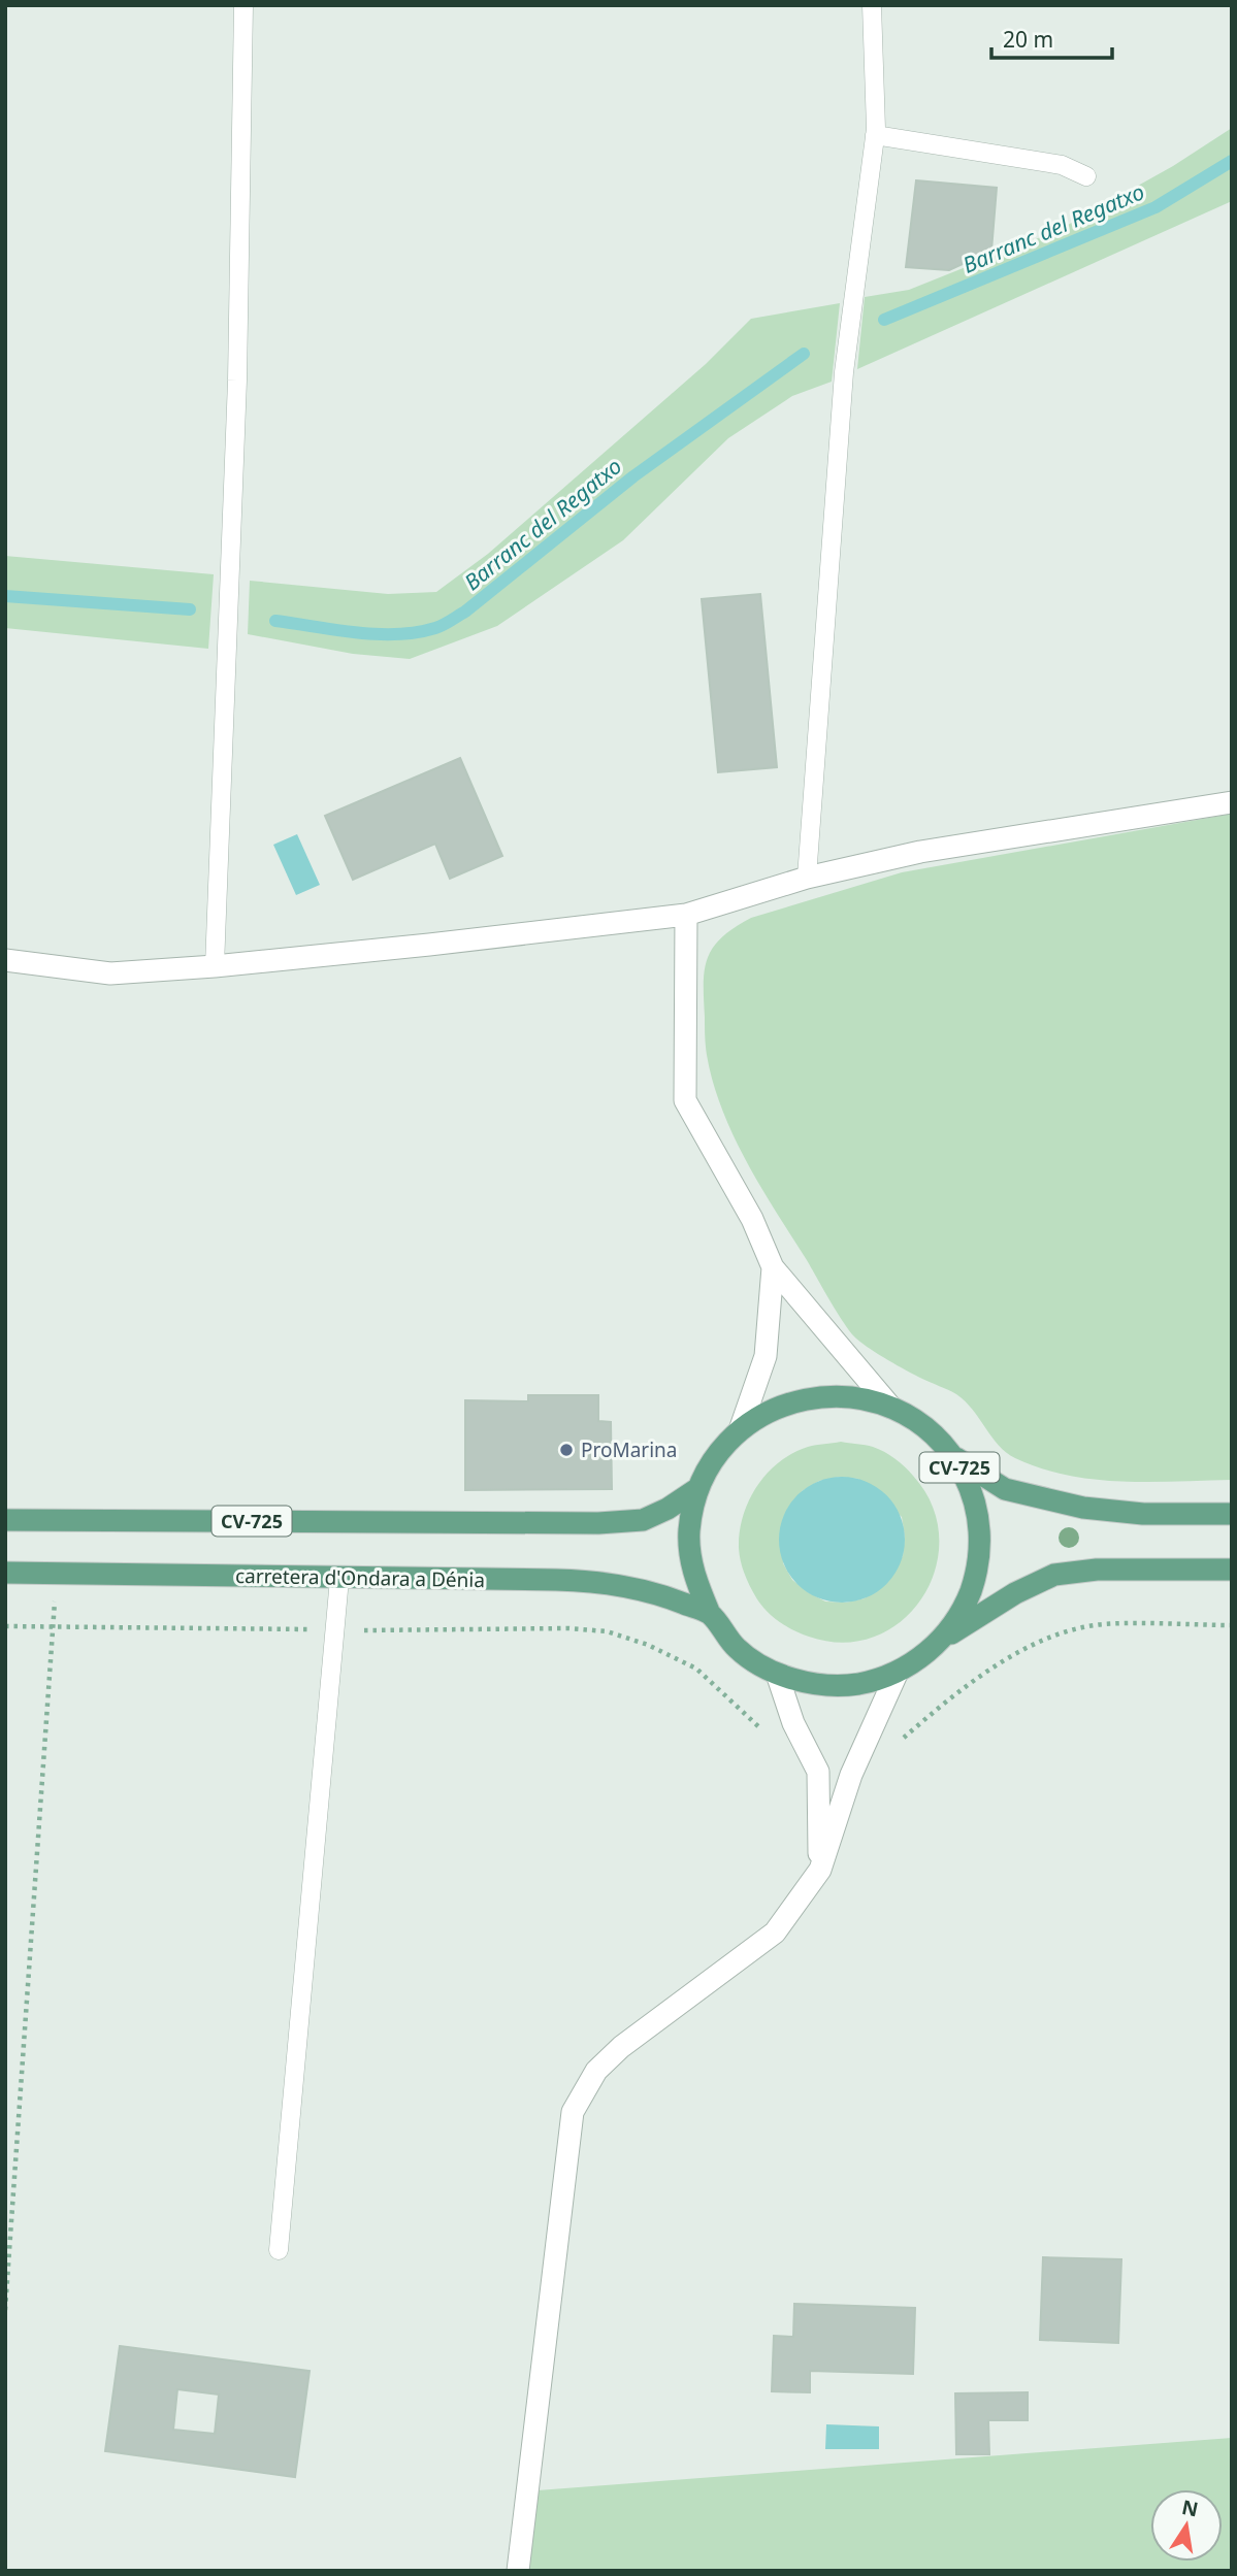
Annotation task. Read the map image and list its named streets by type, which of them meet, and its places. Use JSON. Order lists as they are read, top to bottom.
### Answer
{
  "streets": {
    "main road": ["CV-725", "carretera d'Ondara a Dénia"]
  },
  "crossings": [
    ["CV-725", "carretera d'Ondara a Dénia"]
  ],
  "water": ["Barranc del Regatxo"],
  "places": ["ProMarina"],
  "scale_bar": "20 m",
  "north": "top"
}
